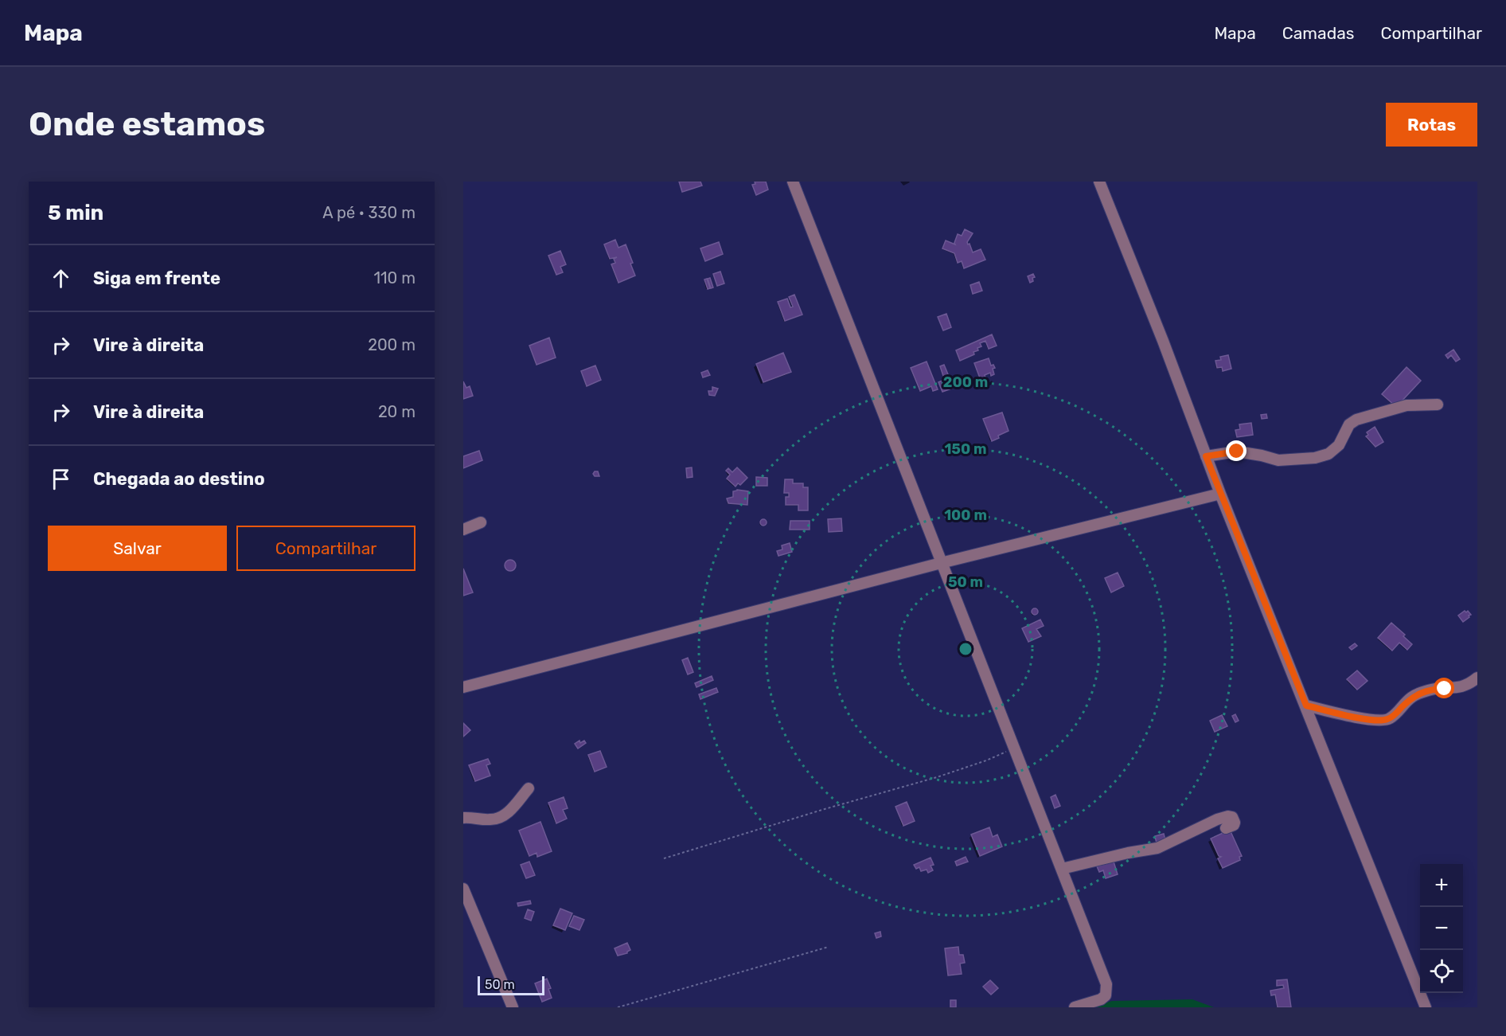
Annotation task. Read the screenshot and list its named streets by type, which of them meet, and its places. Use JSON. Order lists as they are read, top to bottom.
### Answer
{
  "scale_bar": "50 m",
  "page": {
    "header": "Mapa",
    "nav": ["Mapa", "Camadas", "Compartilhar"],
    "buttons": [
      "Rotas",
      ["Salvar", "Compartilhar"]
    ],
    "title": "Onde estamos",
    "heading": ["5 min", "A pé · 330 m"],
    "list": [
      ["Siga em frente", "110 m"],
      ["Vire à direita", "200 m"],
      ["Vire à direita", "20 m"],
      "Chegada ao destino"
    ],
    "map_buttons": ["+", "−"],
    "scale": "50 m"
  },
  "rings": [
    "200 m",
    "150 m",
    "100 m",
    "50 m"
  ]
}
